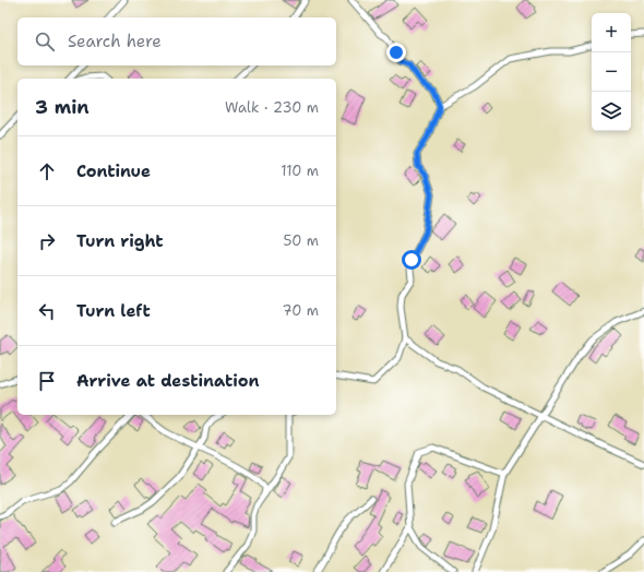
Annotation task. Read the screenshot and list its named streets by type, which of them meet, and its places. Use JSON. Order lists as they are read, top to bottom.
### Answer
{
  "page": {
    "map_buttons": ["+", "−"],
    "search": "Search here",
    "heading": ["3 min", "Walk · 230 m"],
    "list": [
      ["Continue", "110 m"],
      ["Turn right", "50 m"],
      ["Turn left", "70 m"],
      "Arrive at destination"
    ]
  }
}
